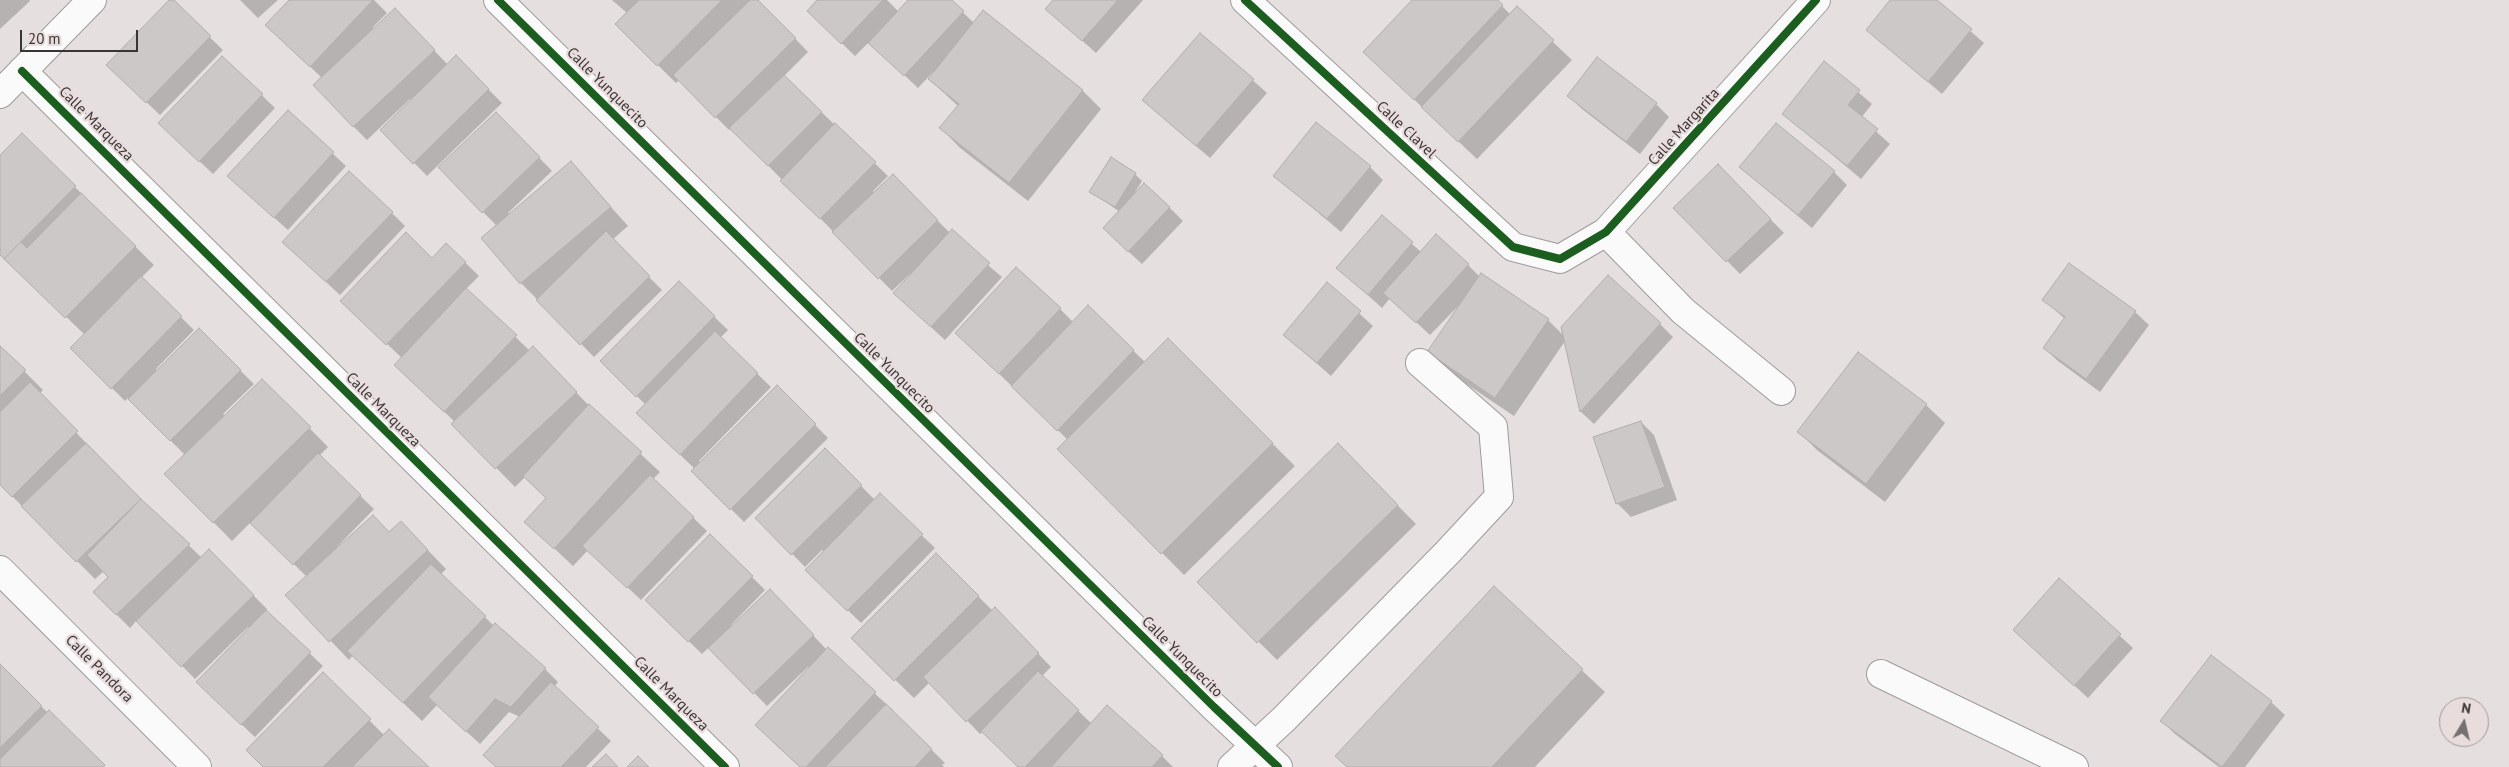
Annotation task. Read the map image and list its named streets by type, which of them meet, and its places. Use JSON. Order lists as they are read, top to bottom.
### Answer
{
  "streets": {
    "street": [
      "Calle Yunquecito",
      "Calle Marqueza",
      "Calle Margarita",
      "Calle Clavel",
      "Calle Pandora"
    ]
  },
  "crossings": [
    ["Calle Margarita", "Calle Clavel"]
  ],
  "scale_bar": "20 m",
  "north": "top"
}
